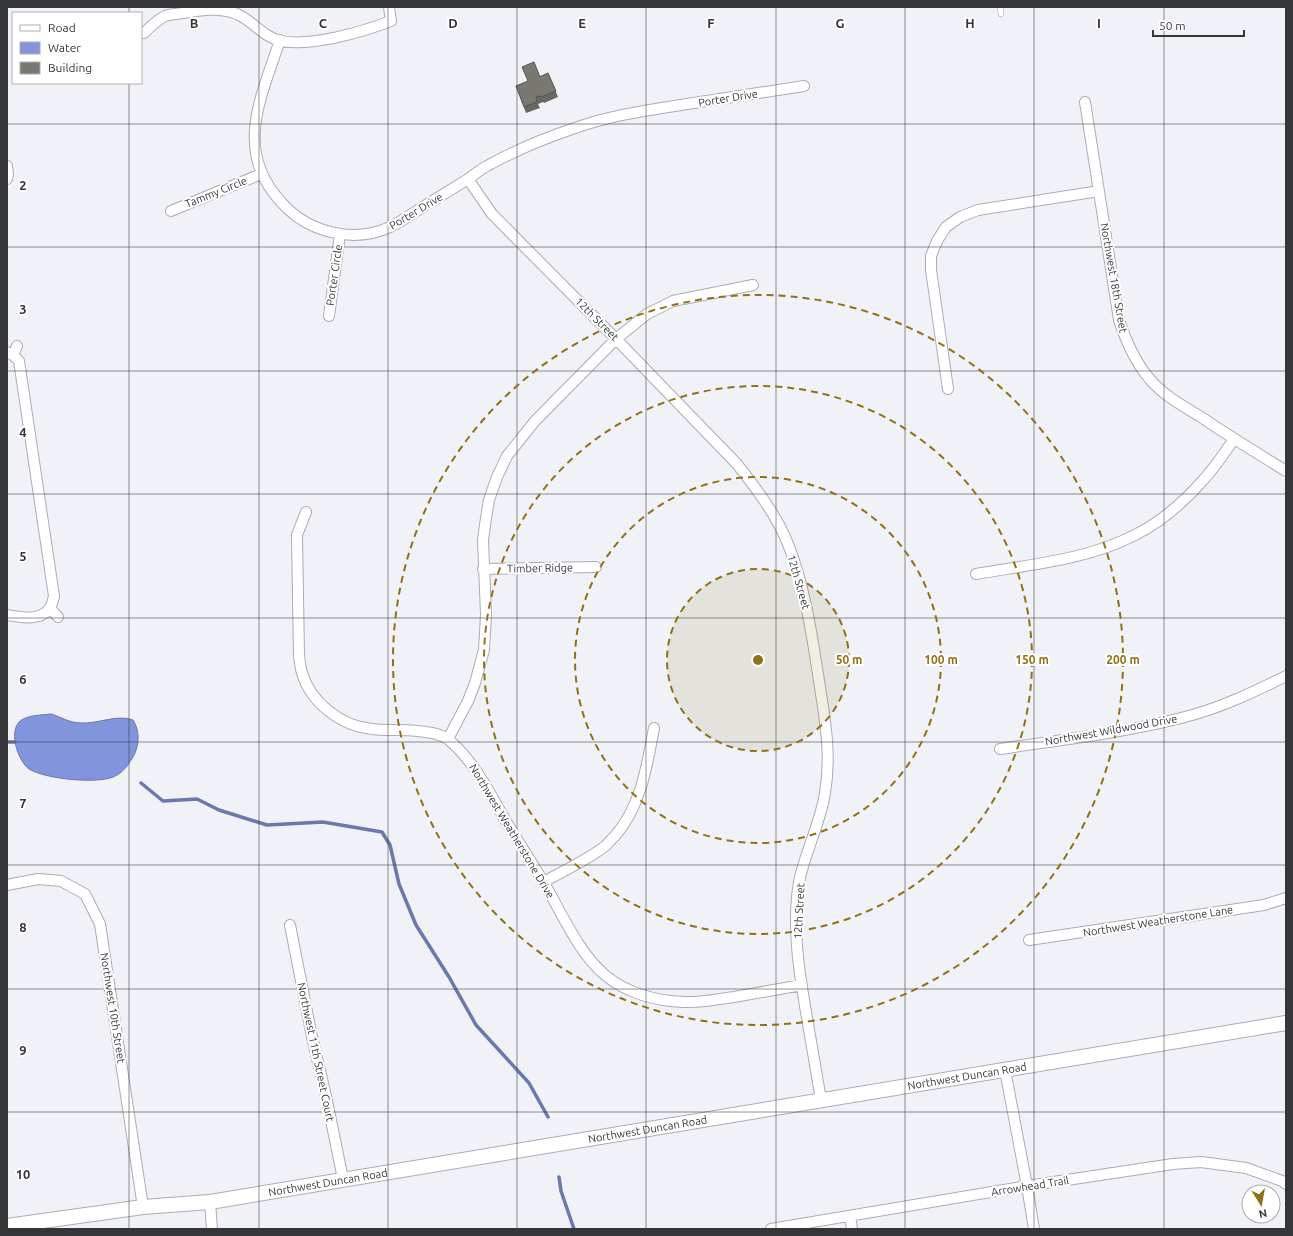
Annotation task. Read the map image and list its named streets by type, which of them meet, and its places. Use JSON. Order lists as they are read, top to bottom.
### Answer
{
  "streets": {
    "street": [
      "Porter Drive",
      "Tammy Circle",
      "Porter Circle",
      "Northwest 18th Street",
      "12th Street",
      "Timber Ridge",
      "Northwest Wildwood Drive",
      "Northwest Weatherstone Drive",
      "Northwest Weatherstone Lane",
      "Northwest 10th Street",
      "Northwest 11th Street Court",
      "Northwest Duncan Road",
      "Arrowhead Trail"
    ]
  },
  "crossings": [
    ["Porter Drive", "Tammy Circle"],
    ["Porter Drive", "Porter Circle"],
    ["Porter Drive", "12th Street"],
    ["12th Street", "Northwest Weatherstone Drive"],
    ["12th Street", "Northwest Duncan Road"],
    ["Northwest 10th Street", "Northwest Duncan Road"],
    ["Northwest 11th Street Court", "Northwest Duncan Road"]
  ],
  "legend": ["Road", "Water", "Building"],
  "scale_bar": "50 m",
  "north": "bottom",
  "grid": {
    "columns": [
      "B",
      "C",
      "D",
      "E",
      "F",
      "G",
      "H",
      "I"
    ],
    "rows": [
      "2",
      "3",
      "4",
      "5",
      "6",
      "7",
      "8",
      "9",
      "10"
    ]
  },
  "rings": [
    "50 m",
    "100 m",
    "150 m",
    "200 m"
  ]
}
